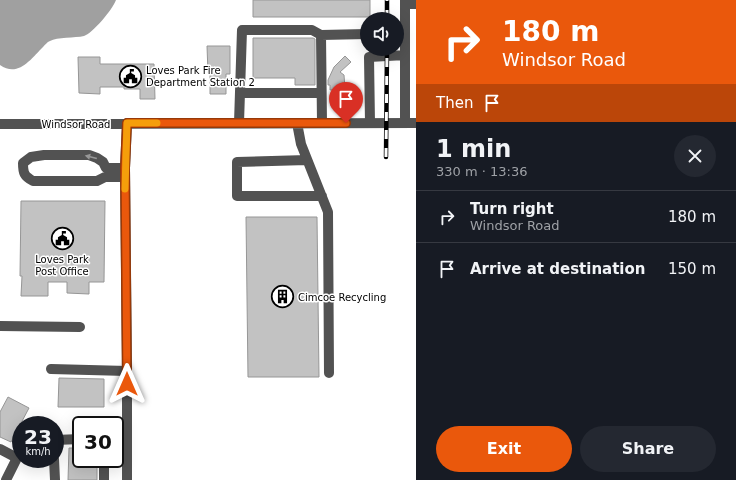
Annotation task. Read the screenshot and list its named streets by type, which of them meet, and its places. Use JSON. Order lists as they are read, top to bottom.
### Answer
{
  "streets": {
    "street": ["Windsor Road"]
  },
  "places": {
    "public building": ["Loves Park Fire Department Station 2", "Loves Park Post Office"],
    "building": ["Cimcoe Recycling"]
  },
  "page": {
    "turn": ["180 m", "Windsor Road"],
    "then": "Then",
    "heading": ["1 min", "330 m · 13:36"],
    "list": [
      {
        "name": "Turn right",
        "note": "Windsor Road",
        "value": "180 m"
      },
      {
        "name": "Arrive at destination",
        "value": "150 m"
      }
    ],
    "speed": "23 km/h",
    "limit": "30",
    "buttons": ["Exit", "Share"]
  }
}
